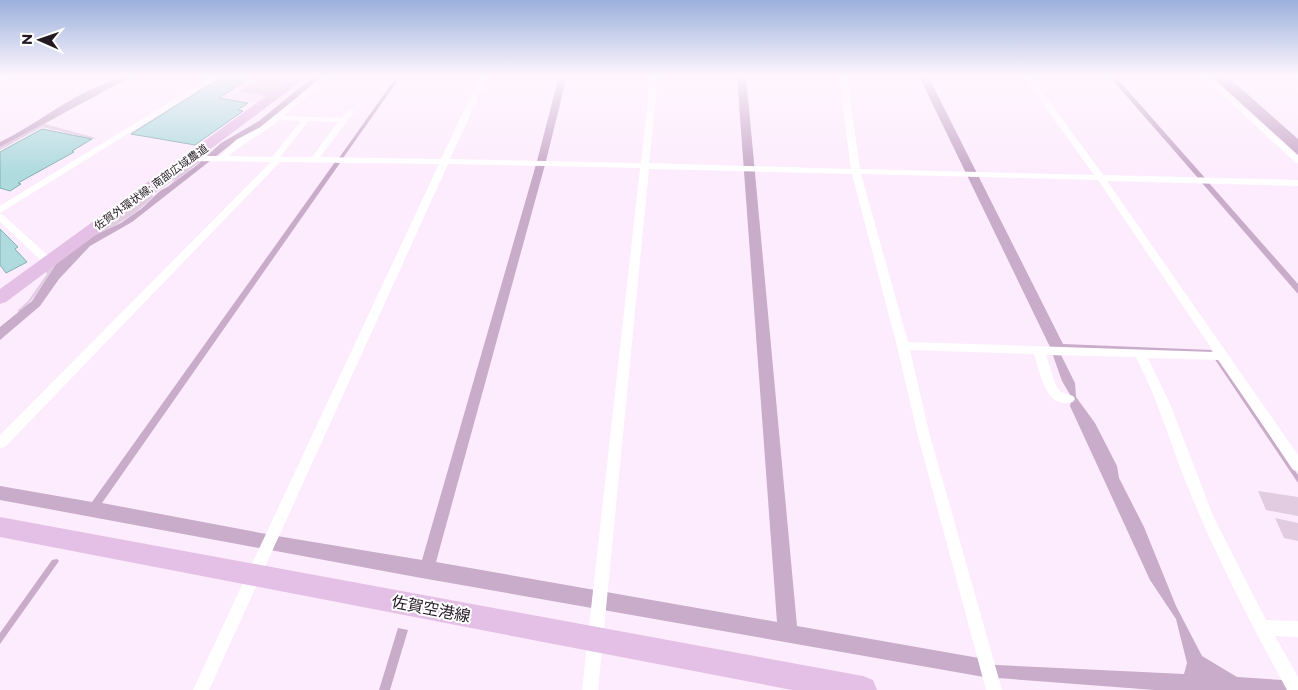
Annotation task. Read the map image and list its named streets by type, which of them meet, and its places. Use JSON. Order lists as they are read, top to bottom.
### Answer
{
  "streets": {
    "main road": ["佐賀外環状線; 南部広域農道", "佐賀空港線"]
  },
  "north": "left"
}
